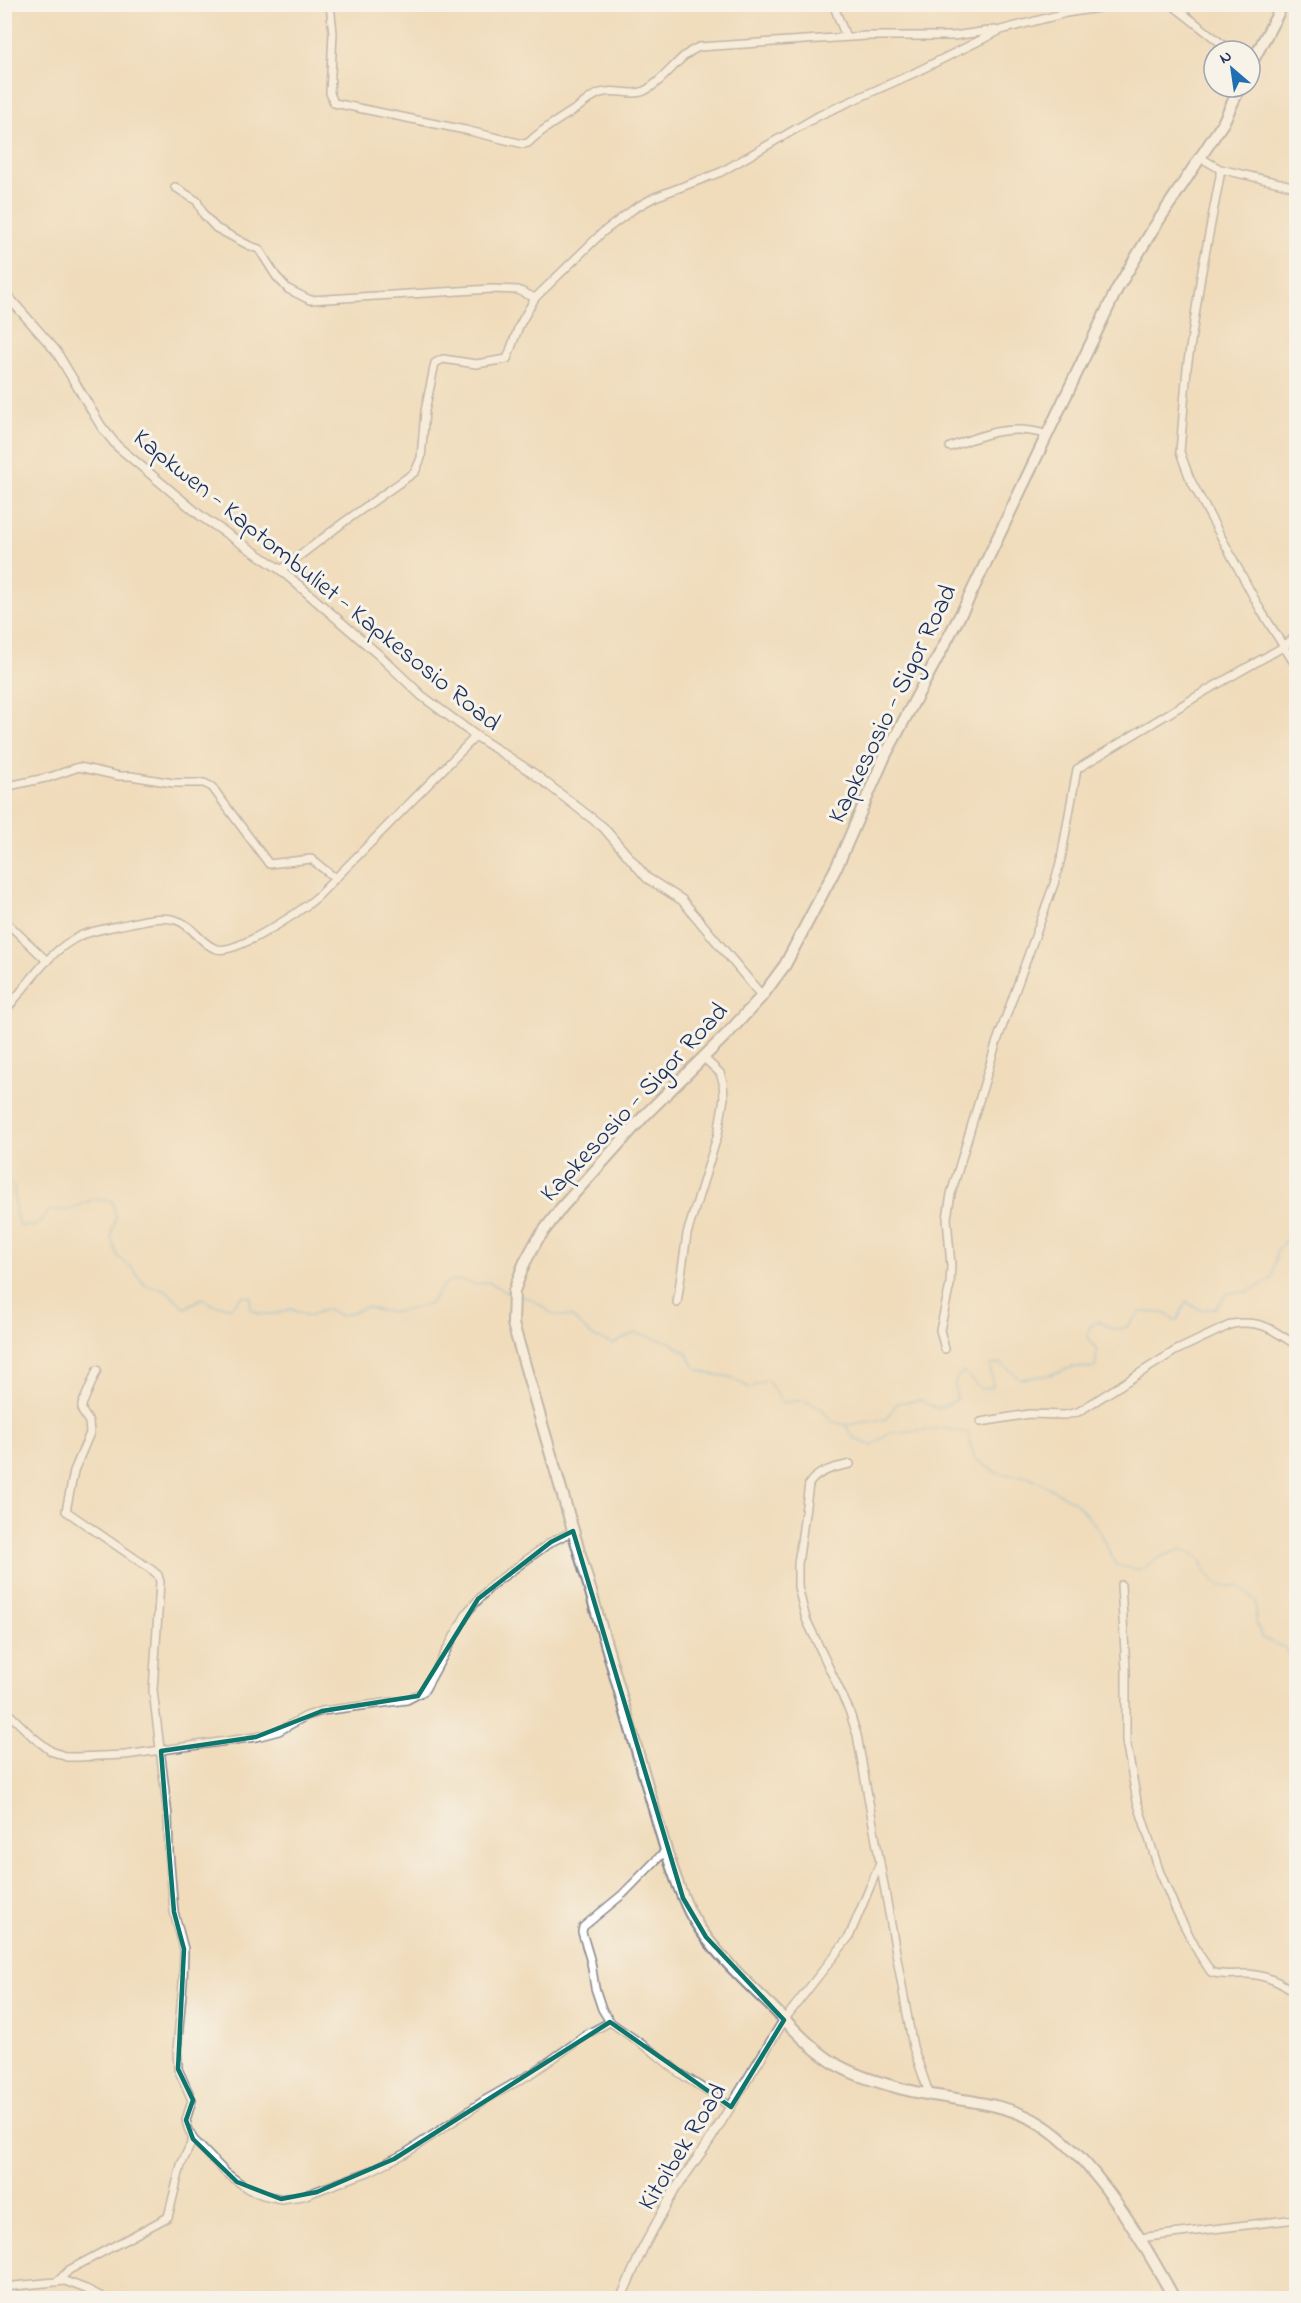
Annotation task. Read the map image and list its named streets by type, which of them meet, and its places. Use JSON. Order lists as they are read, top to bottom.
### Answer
{
  "streets": {
    "main road": ["Kapkesosio - Sigor Road"],
    "street": ["Kapkwen - Kaptombuliet - Kapkesosio Road", "Kitoibek Road"]
  },
  "crossings": [
    ["Kapkwen - Kaptombuliet - Kapkesosio Road", "Kapkesosio - Sigor Road"]
  ],
  "north": "top left"
}
